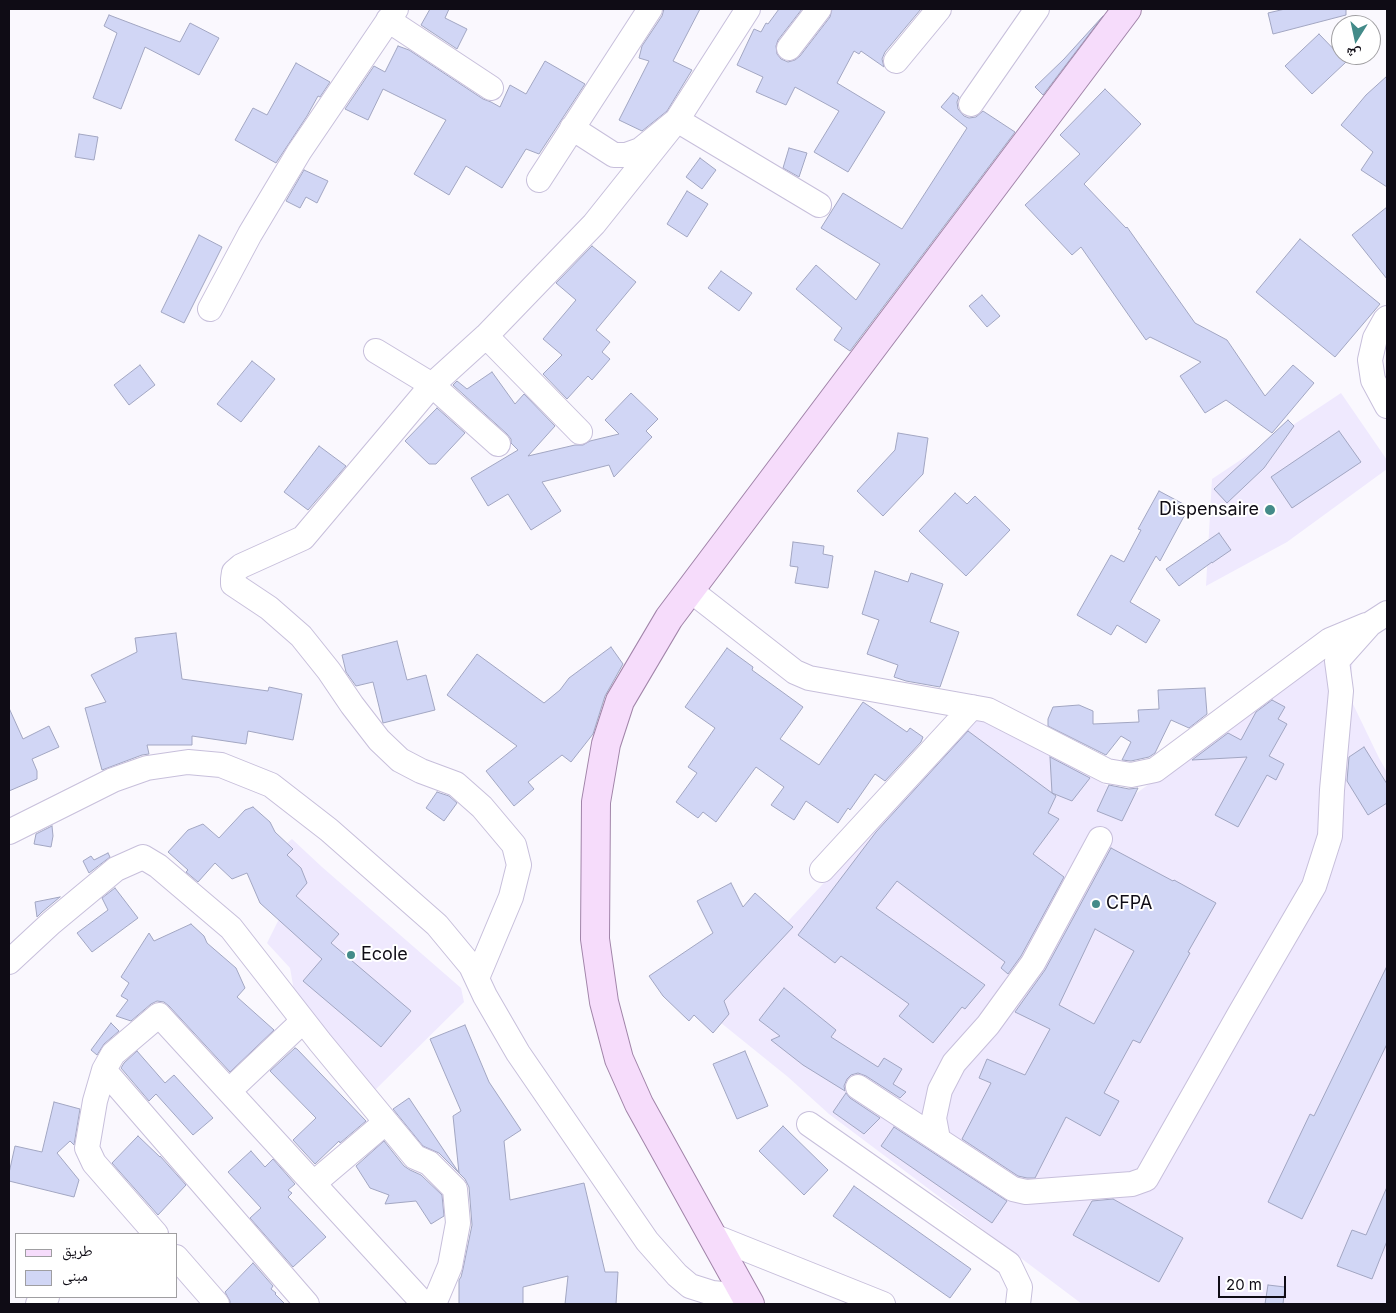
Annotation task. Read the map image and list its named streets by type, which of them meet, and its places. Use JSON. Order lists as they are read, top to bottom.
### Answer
{
  "places": ["Dispensaire", "CFPA", "Ecole"],
  "legend": ["طريق", "مبنى"],
  "scale_bar": "20 m",
  "north": "bottom"
}
